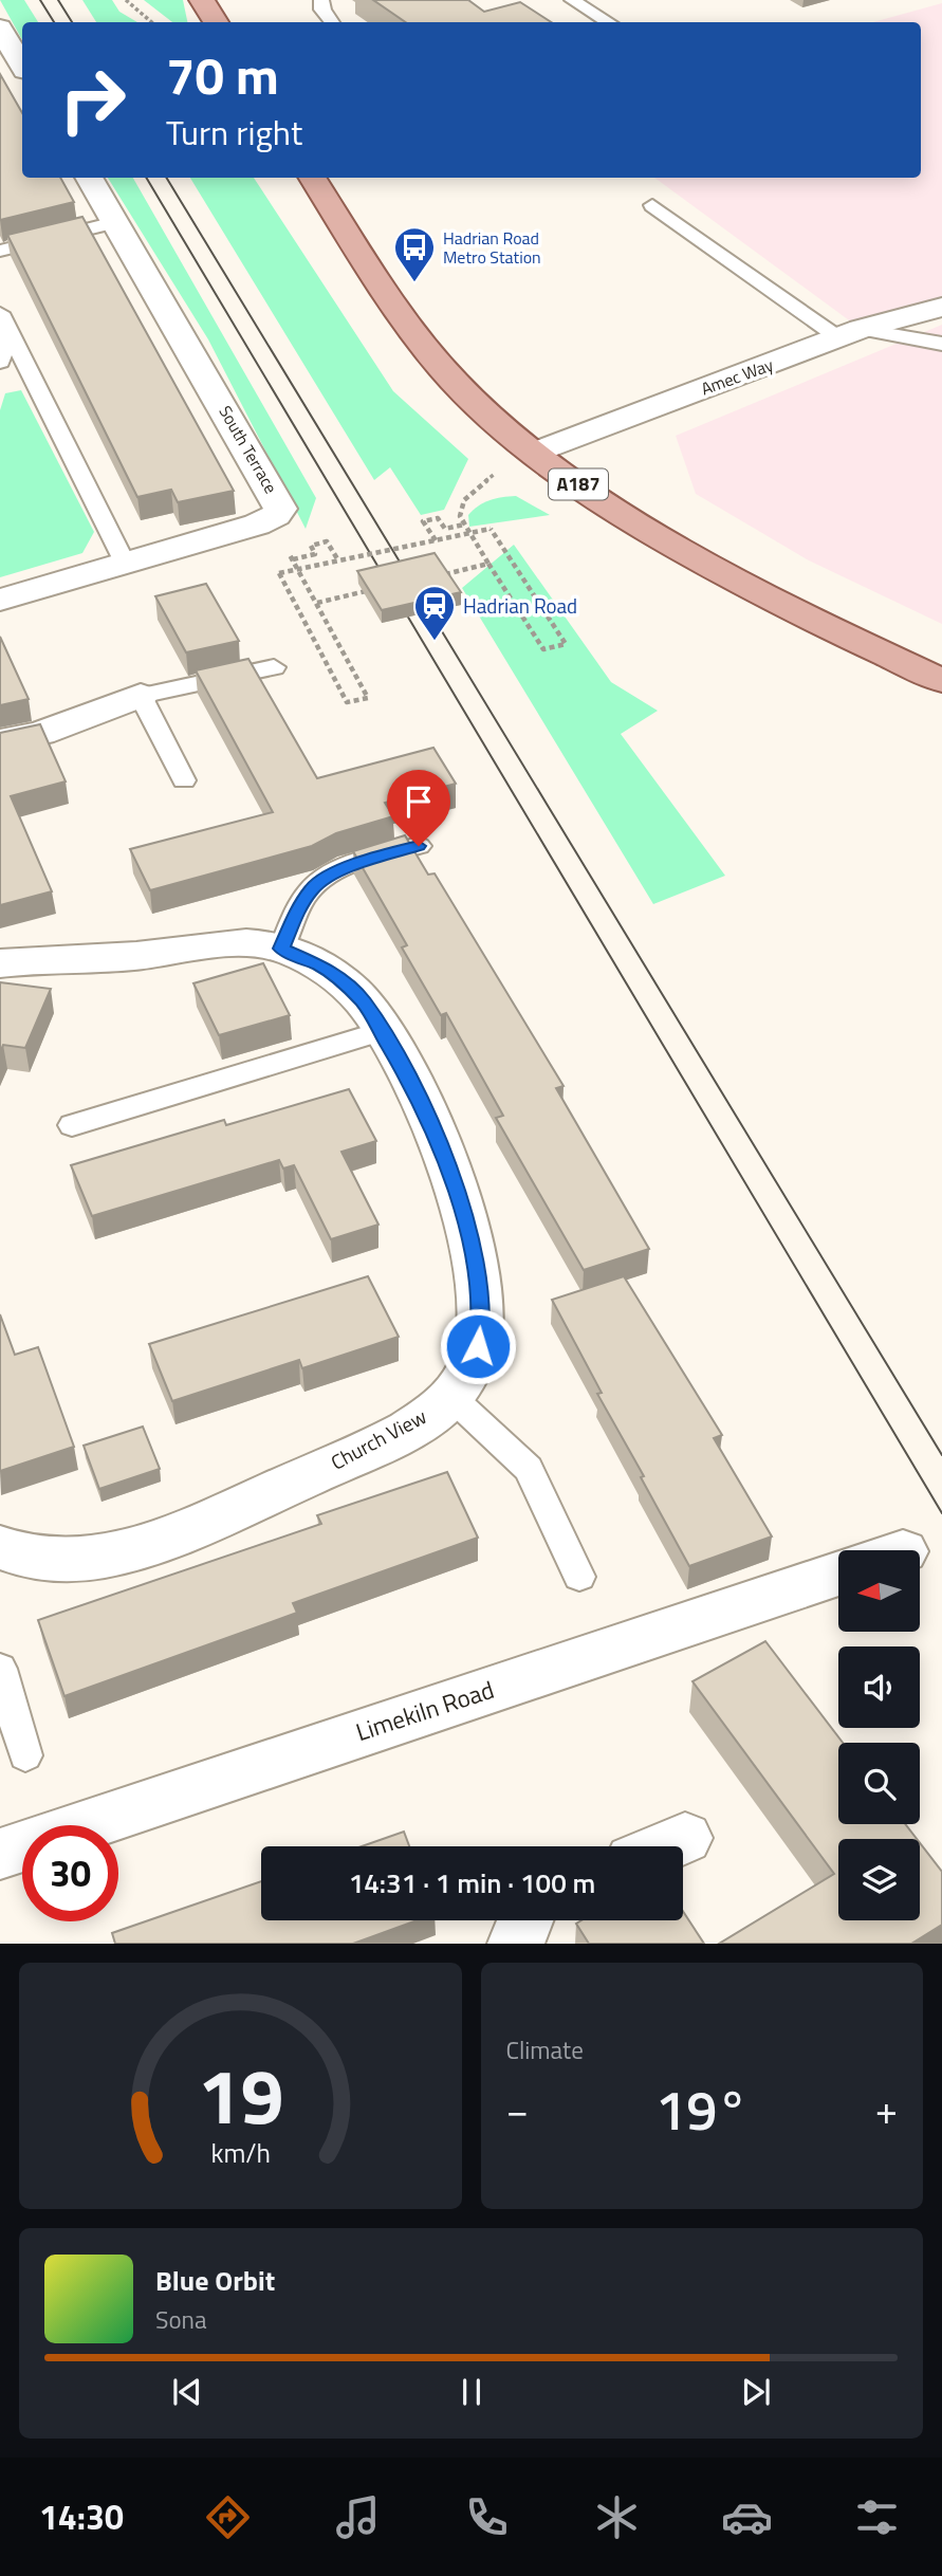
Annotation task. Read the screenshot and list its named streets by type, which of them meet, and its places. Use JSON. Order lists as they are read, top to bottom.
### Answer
{
  "streets": {
    "main road": ["A187"],
    "street": [
      "Amec Way",
      "South Terrace",
      "Church View",
      "Limekiln Road"
    ]
  },
  "crossings": [
    ["Amec Way", "A187"]
  ],
  "places": {
    "bus stop": ["Hadrian Road Metro Station"],
    "station": ["Hadrian Road"]
  },
  "north": "left",
  "page": {
    "turn": ["70 m", "Turn right"],
    "limit": "30",
    "trip": "14:31 · 1 min · 100 m",
    "tile": "Climate",
    "heat": ["−", "19°", "+"],
    "song": ["Blue Orbit", "Sona"],
    "tabs": "14:30",
    "gauge": ["19", "km/h"]
  }
}
